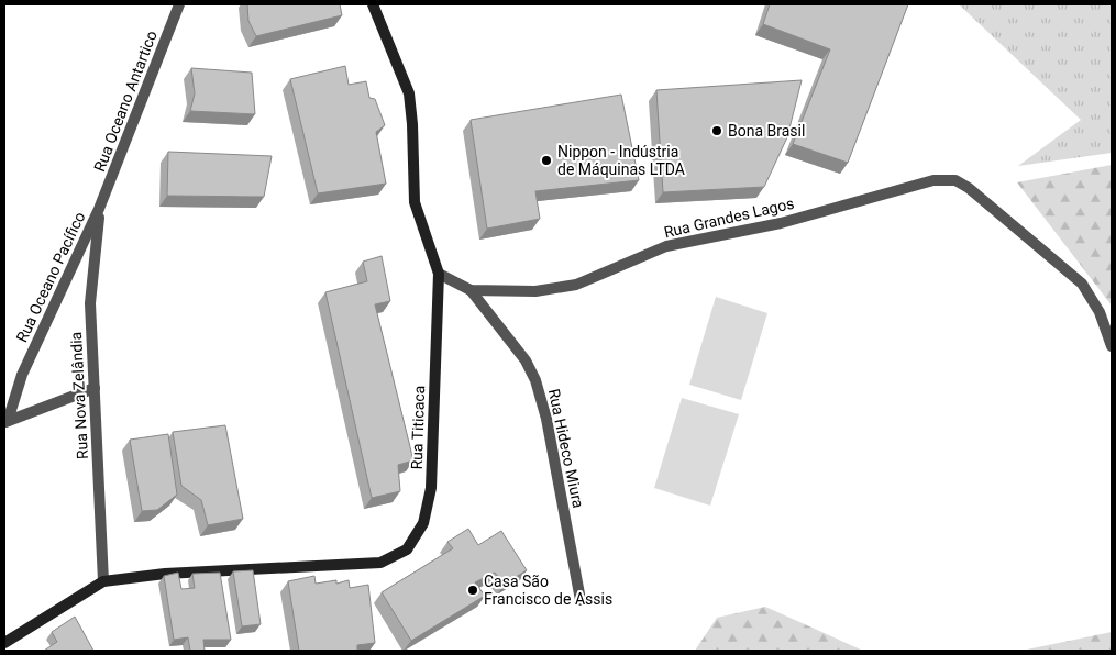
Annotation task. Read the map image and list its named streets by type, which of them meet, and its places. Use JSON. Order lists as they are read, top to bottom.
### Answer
{
  "streets": {
    "street": [
      "Rua Oceano Antartico",
      "Rua Grandes Lagos",
      "Rua Oceano Pacífico",
      "Rua Nova Zelândia",
      "Rua Titicaca",
      "Rua Hideco Miura"
    ]
  },
  "crossings": [
    ["Rua Oceano Antartico", "Rua Oceano Pacífico"],
    ["Rua Oceano Antartico", "Rua Nova Zelândia"],
    ["Rua Grandes Lagos", "Rua Titicaca"],
    ["Rua Grandes Lagos", "Rua Hideco Miura"],
    ["Rua Oceano Pacífico", "Rua Nova Zelândia"],
    ["Rua Nova Zelândia", "Rua Titicaca"]
  ],
  "places": ["Bona Brasil", "Nippon - Indústria de Máquinas LTDA", "Casa São Francisco de Assis"]
}
